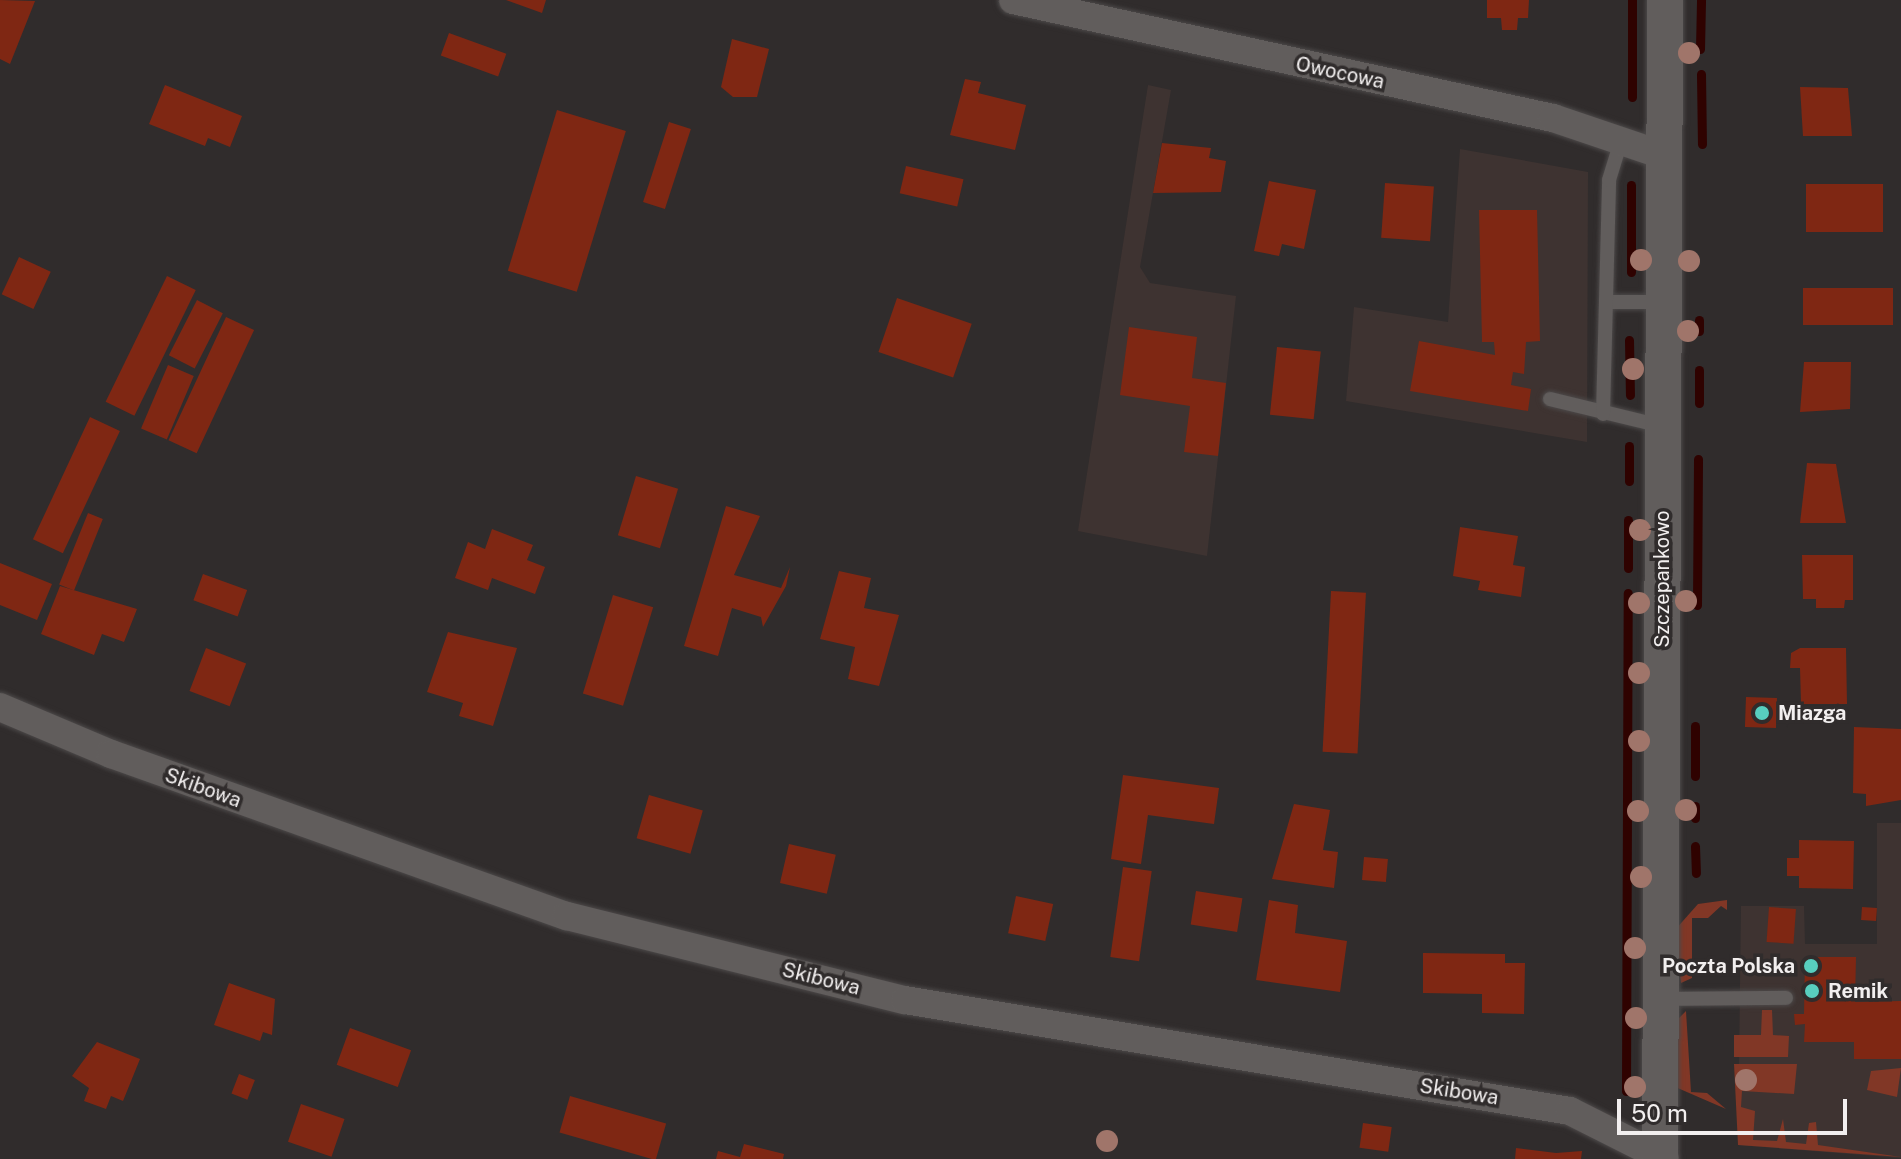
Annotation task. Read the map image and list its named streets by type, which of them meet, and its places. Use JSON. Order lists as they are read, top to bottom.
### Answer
{
  "streets": {
    "street": ["Owocowa", "Szczepankowo", "Skibowa"]
  },
  "crossings": [
    ["Owocowa", "Szczepankowo"],
    ["Szczepankowo", "Skibowa"]
  ],
  "places": ["Miazga", "Poczta Polska", "Remik"],
  "scale_bar": "50 m"
}
